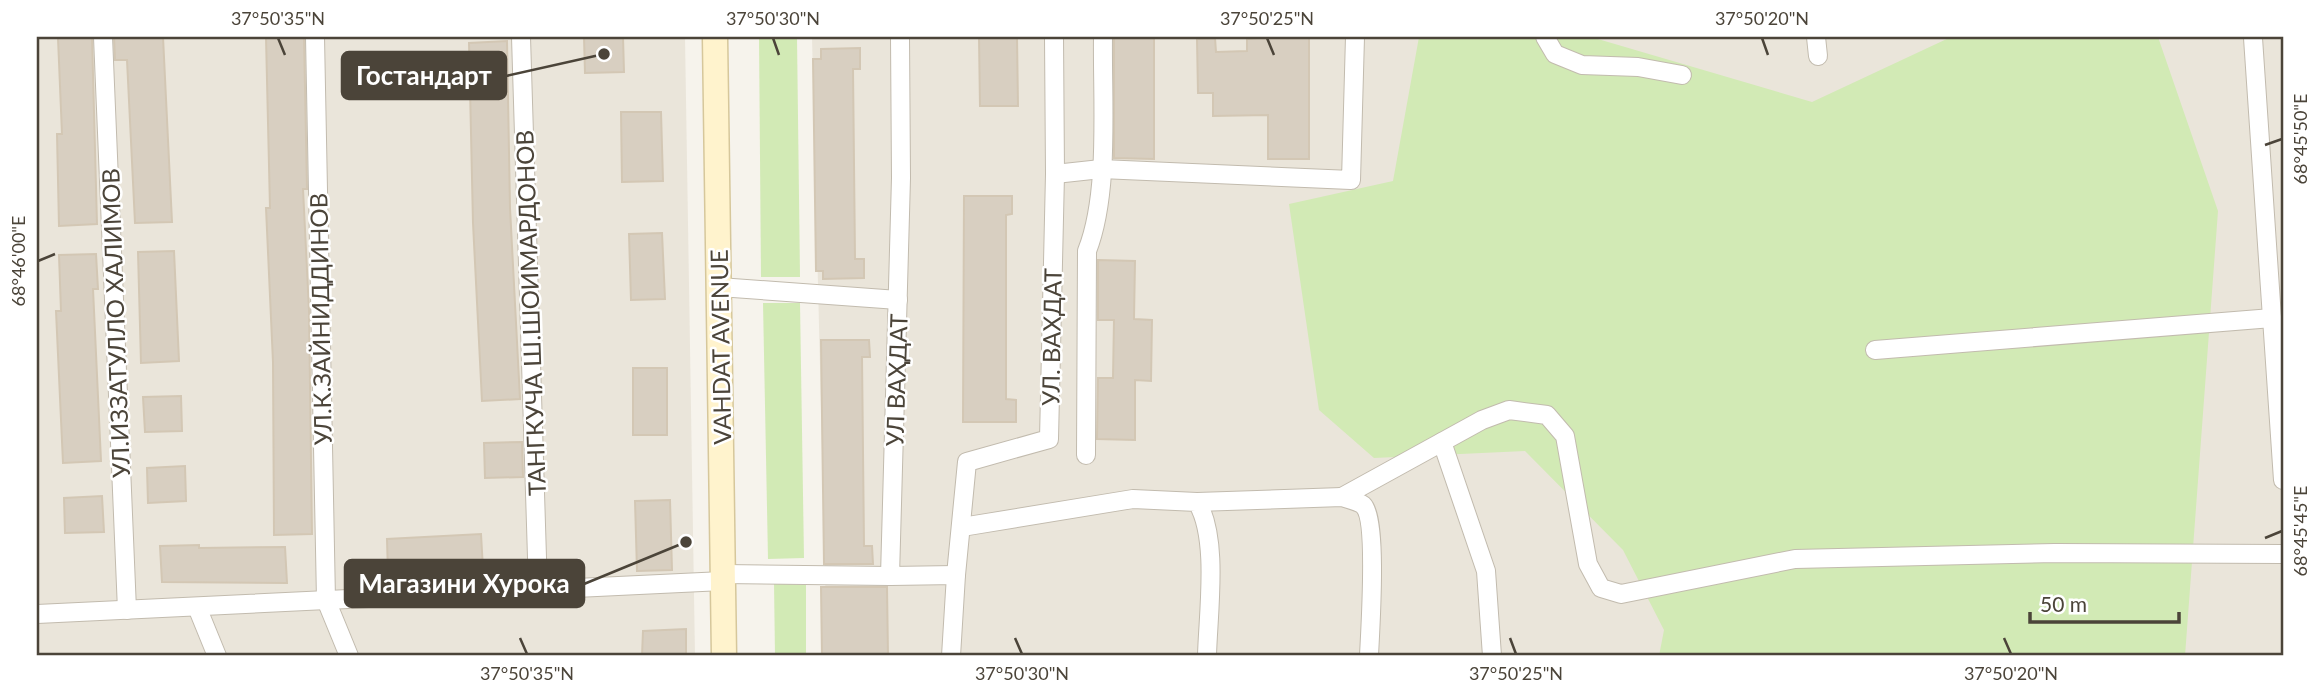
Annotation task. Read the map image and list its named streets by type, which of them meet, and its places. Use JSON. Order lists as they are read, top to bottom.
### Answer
{
  "streets": {
    "main road": ["VAHDAT AVENUE"],
    "street": [
      "ТАНГКУЧА Ш.ШОИМАРДОНОВ",
      "УЛ.К.ЗАЙНИДДИНОВ",
      "УЛ.ИЗЗАТУЛЛО ХАЛИМОВ",
      "УЛ. ВАХДАТ",
      "УЛ ВАҲДАТ"
    ]
  },
  "places": ["Гостандарт", "Магазини Хурока"],
  "scale_bar": "50 m",
  "coordinates": [
    "37°50'35\"N",
    "37°50'30\"N",
    "37°50'25\"N",
    "37°50'20\"N",
    "68°45'50\"E",
    "68°46'00\"E",
    "68°45'45\"E"
  ]
}
